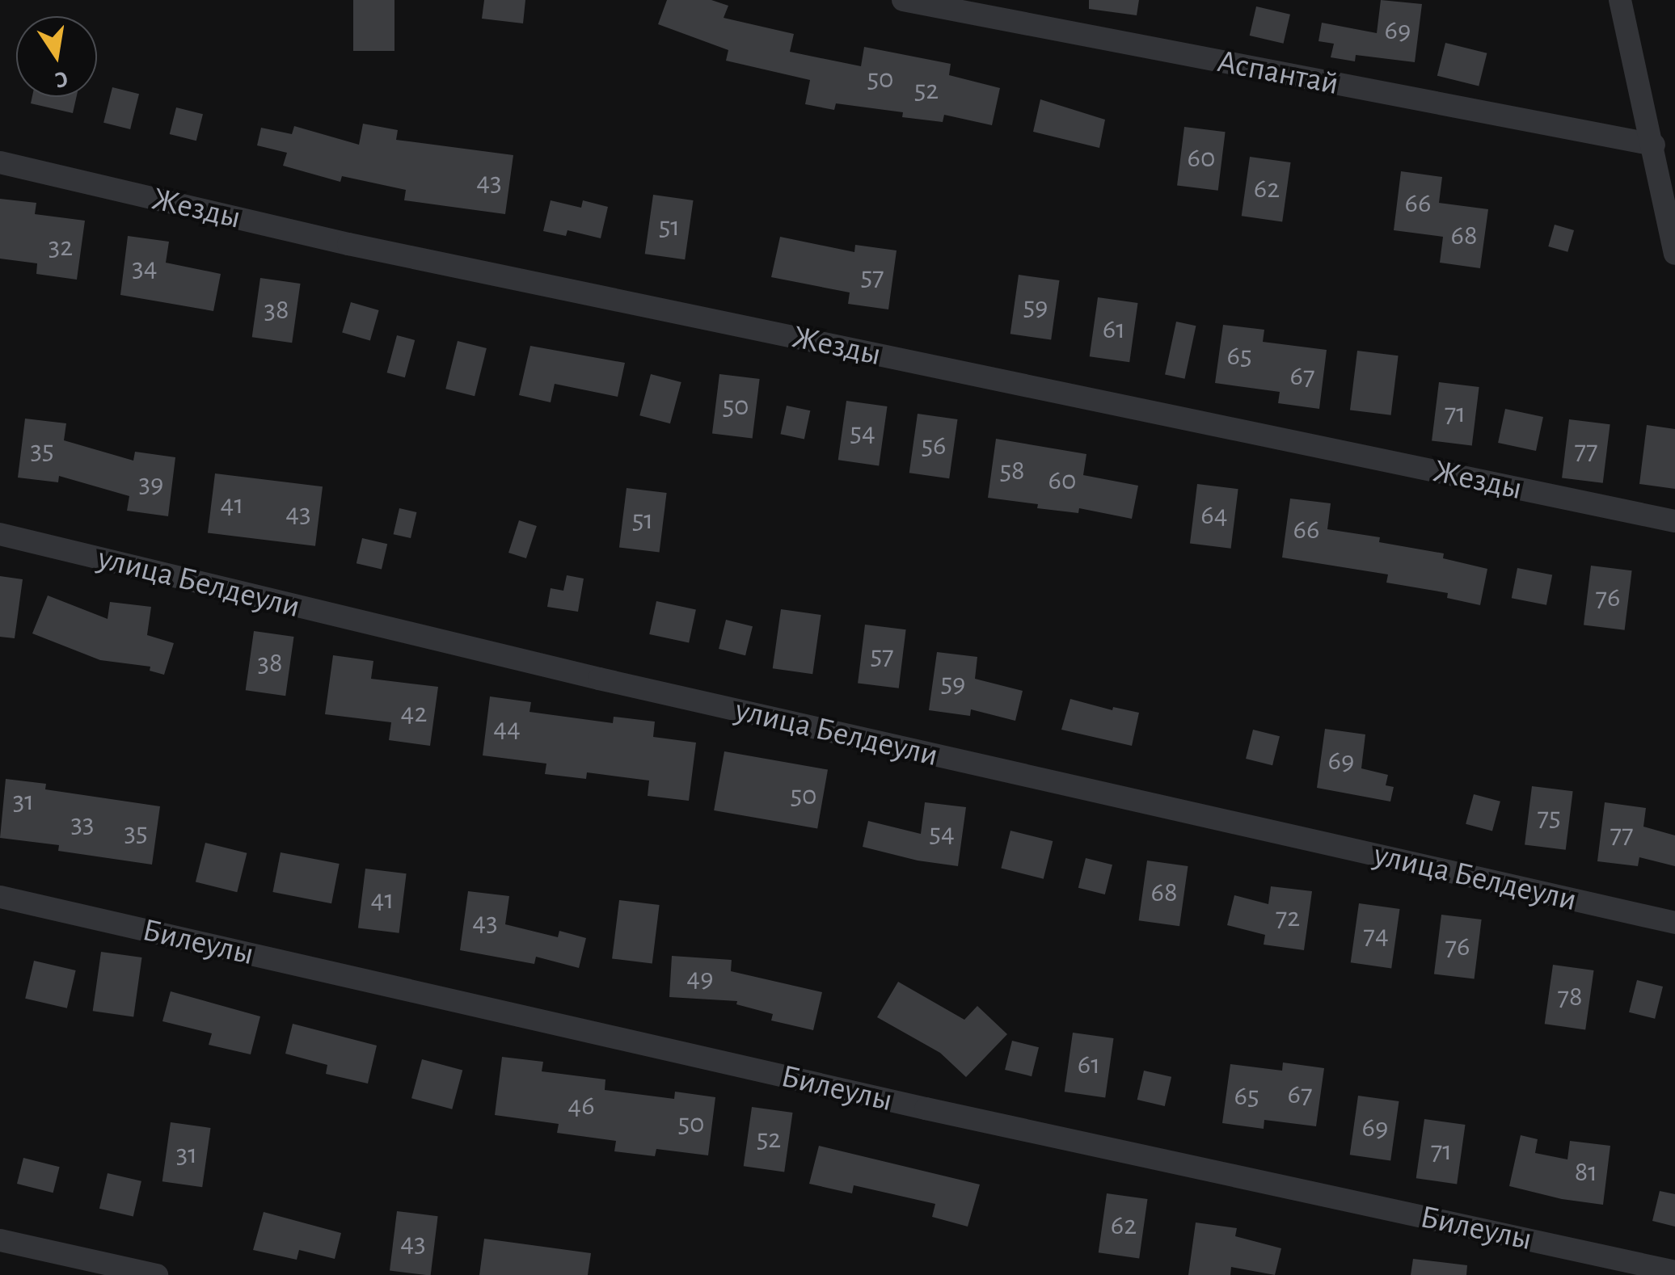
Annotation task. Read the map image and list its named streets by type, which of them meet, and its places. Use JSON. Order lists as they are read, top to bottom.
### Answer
{
  "streets": {
    "street": [
      "Аспантай",
      "Жезды",
      "улица Белдеули",
      "Билеулы"
    ]
  },
  "house_numbers": [
    "69",
    "50",
    "52",
    "60",
    "43",
    "62",
    "66",
    "51",
    "68",
    "32",
    "34",
    "57",
    "59",
    "38",
    "61",
    "65",
    "67",
    "50",
    "71",
    "54",
    "56",
    "35",
    "77",
    "58",
    "60",
    "39",
    "41",
    "43",
    "64",
    "51",
    "66",
    "76",
    "57",
    "38",
    "59",
    "42",
    "44",
    "69",
    "50",
    "31",
    "75",
    "33",
    "35",
    "54",
    "77",
    "68",
    "41",
    "72",
    "43",
    "74",
    "76",
    "49",
    "78",
    "61",
    "67",
    "65",
    "46",
    "50",
    "69",
    "52",
    "71",
    "31",
    "81",
    "62",
    "43"
  ],
  "north": "bottom"
}
